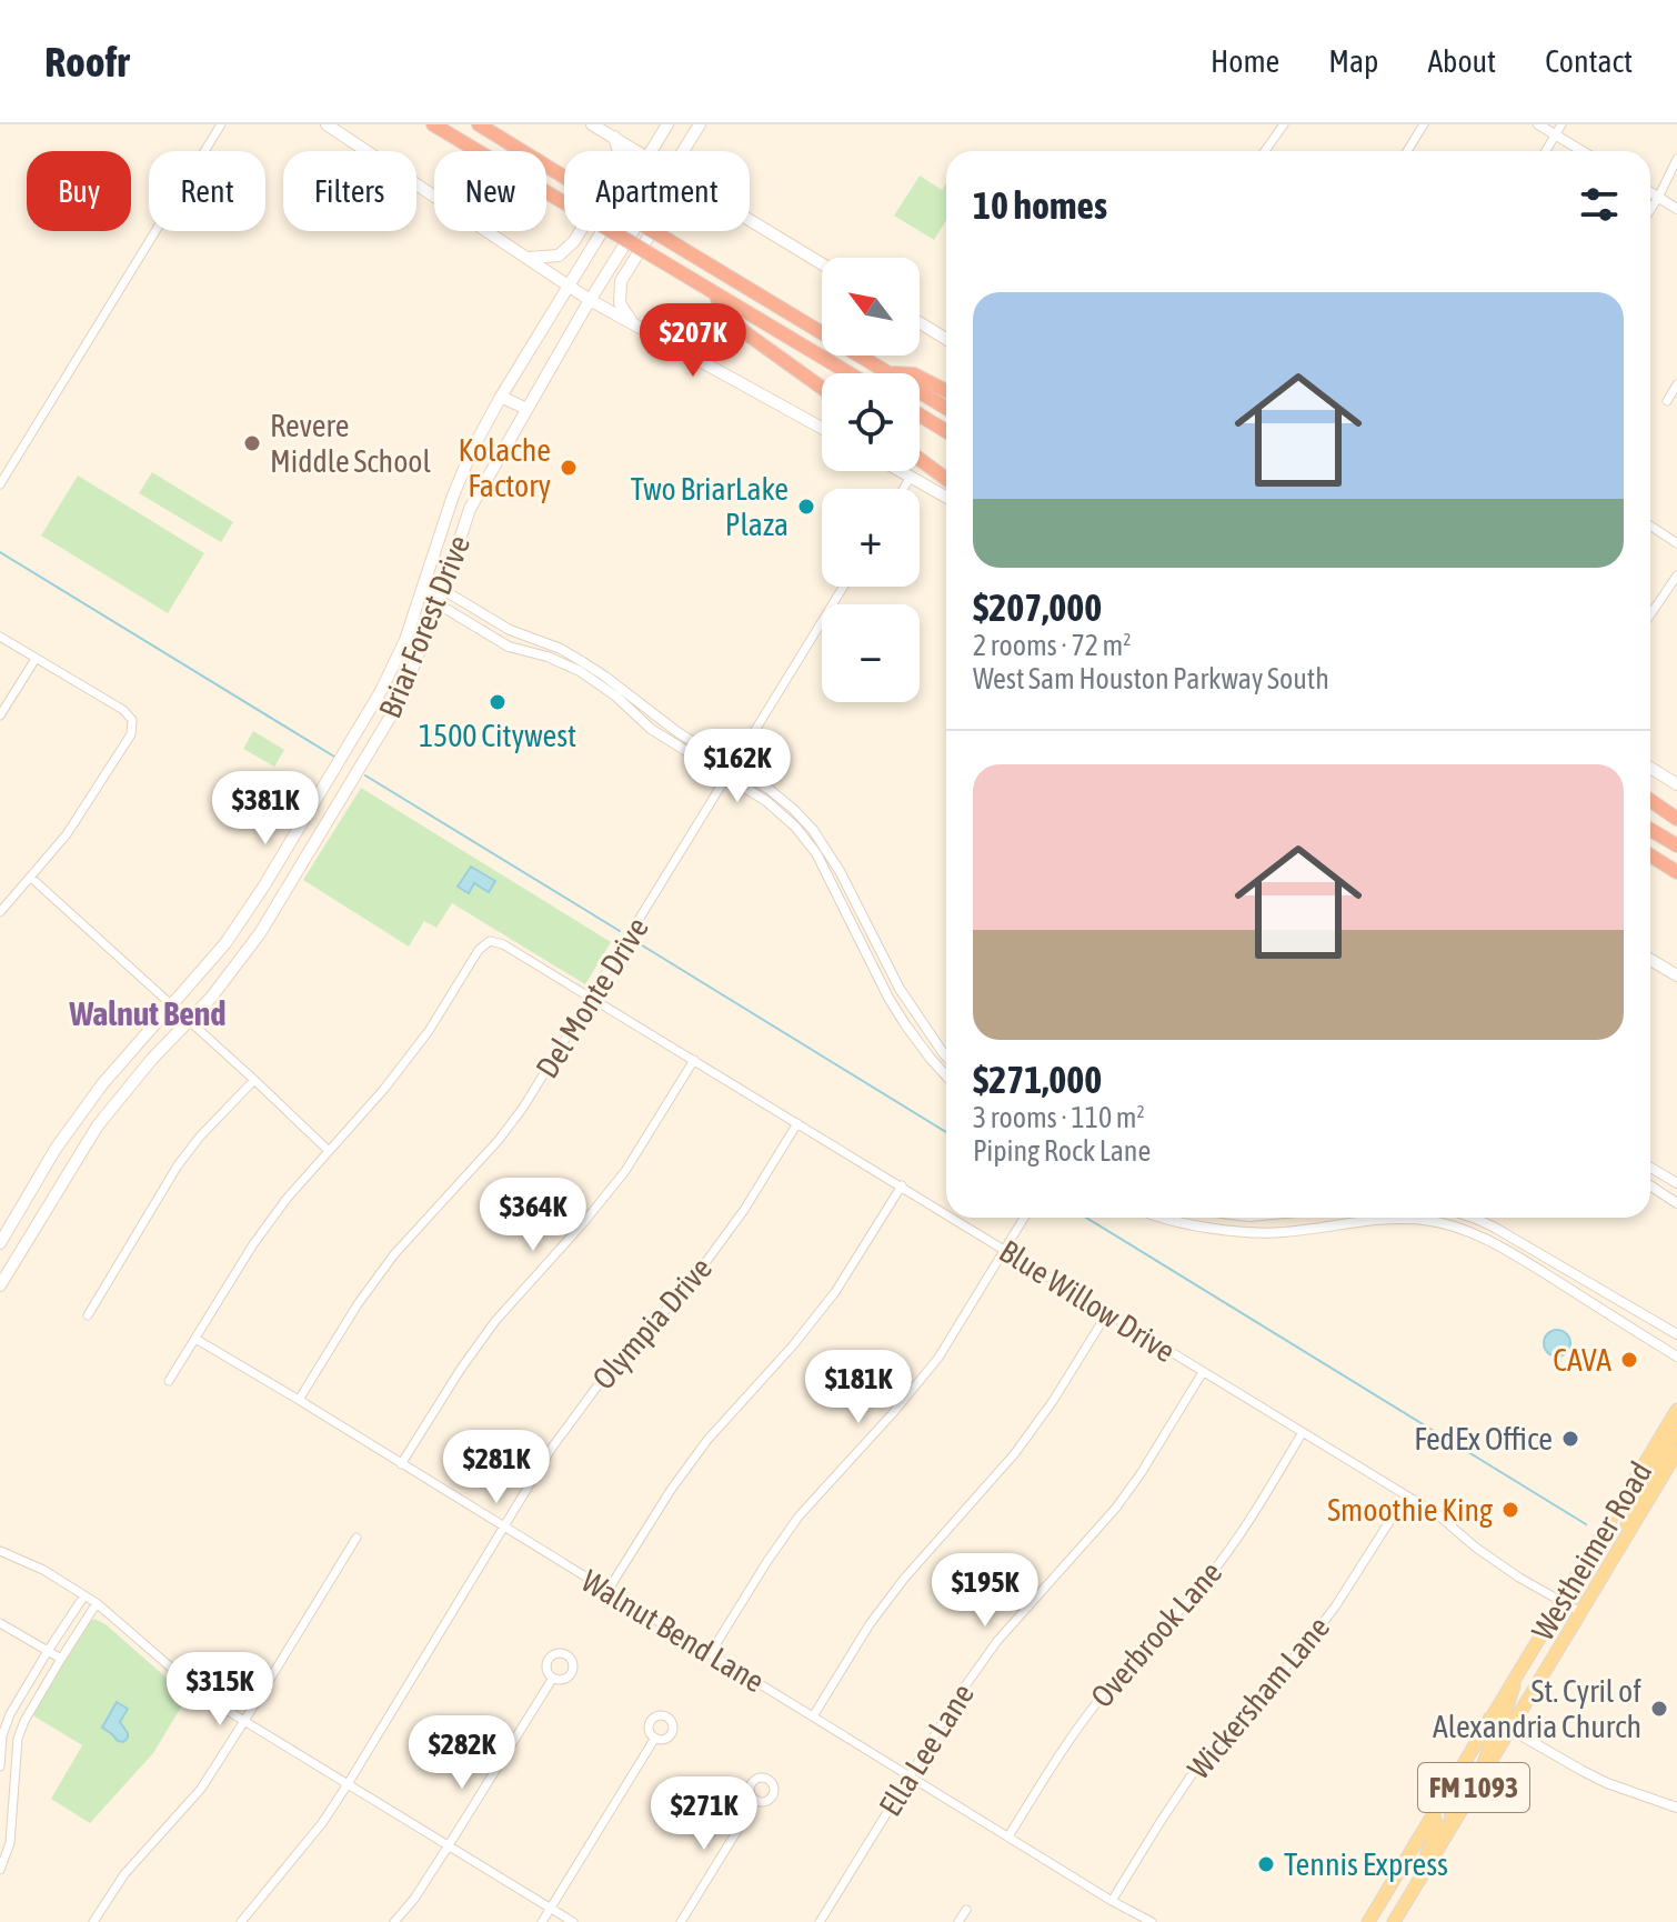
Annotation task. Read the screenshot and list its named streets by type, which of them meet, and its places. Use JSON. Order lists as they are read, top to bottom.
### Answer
{
  "streets": {
    "main road": ["Briar Forest Drive", "Westheimer Road", "FM 1093"],
    "street": [
      "Del Monte Drive",
      "Blue Willow Drive",
      "Olympia Drive",
      "Walnut Bend Lane",
      "Overbrook Lane",
      "Wickersham Lane",
      "Ella Lee Lane"
    ]
  },
  "crossings": [
    ["Del Monte Drive", "Blue Willow Drive"],
    ["Del Monte Drive", "Walnut Bend Lane"],
    ["Blue Willow Drive", "Olympia Drive"],
    ["Blue Willow Drive", "Westheimer Road"],
    ["Blue Willow Drive", "Overbrook Lane"],
    ["Blue Willow Drive", "Wickersham Lane"],
    ["Blue Willow Drive", "Ella Lee Lane"],
    ["Olympia Drive", "Walnut Bend Lane"],
    ["Walnut Bend Lane", "Overbrook Lane"],
    ["Walnut Bend Lane", "Wickersham Lane"],
    ["Walnut Bend Lane", "Ella Lee Lane"]
  ],
  "districts": ["Walnut Bend"],
  "places": [
    "Revere Middle School",
    "Kolache Factory",
    "Two BriarLake Plaza",
    "1500 Citywest",
    "CAVA",
    "FedEx Office",
    "Smoothie King",
    "St. Cyril of Alexandria Church",
    "Tennis Express"
  ],
  "north": "top left",
  "page": {
    "header": "Roofr",
    "nav": [
      "Home",
      "Map",
      "About",
      "Contact"
    ],
    "chip": [
      "Buy",
      "Rent",
      "Filters",
      "New",
      "Apartment"
    ],
    "heading": "10 homes",
    "map_buttons": ["+", "−"],
    "list": [
      {
        "name": "$207,000",
        "note": "2 rooms · 72 m² · West Sam Houston Parkway South"
      },
      {
        "name": "$271,000",
        "note": "3 rooms · 110 m² · Piping Rock Lane"
      }
    ],
    "price": [
      "$207K",
      "$162K",
      "$381K",
      "$364K",
      "$181K",
      "$281K",
      "$195K",
      "$315K",
      "$282K",
      "$271K"
    ]
  }
}
